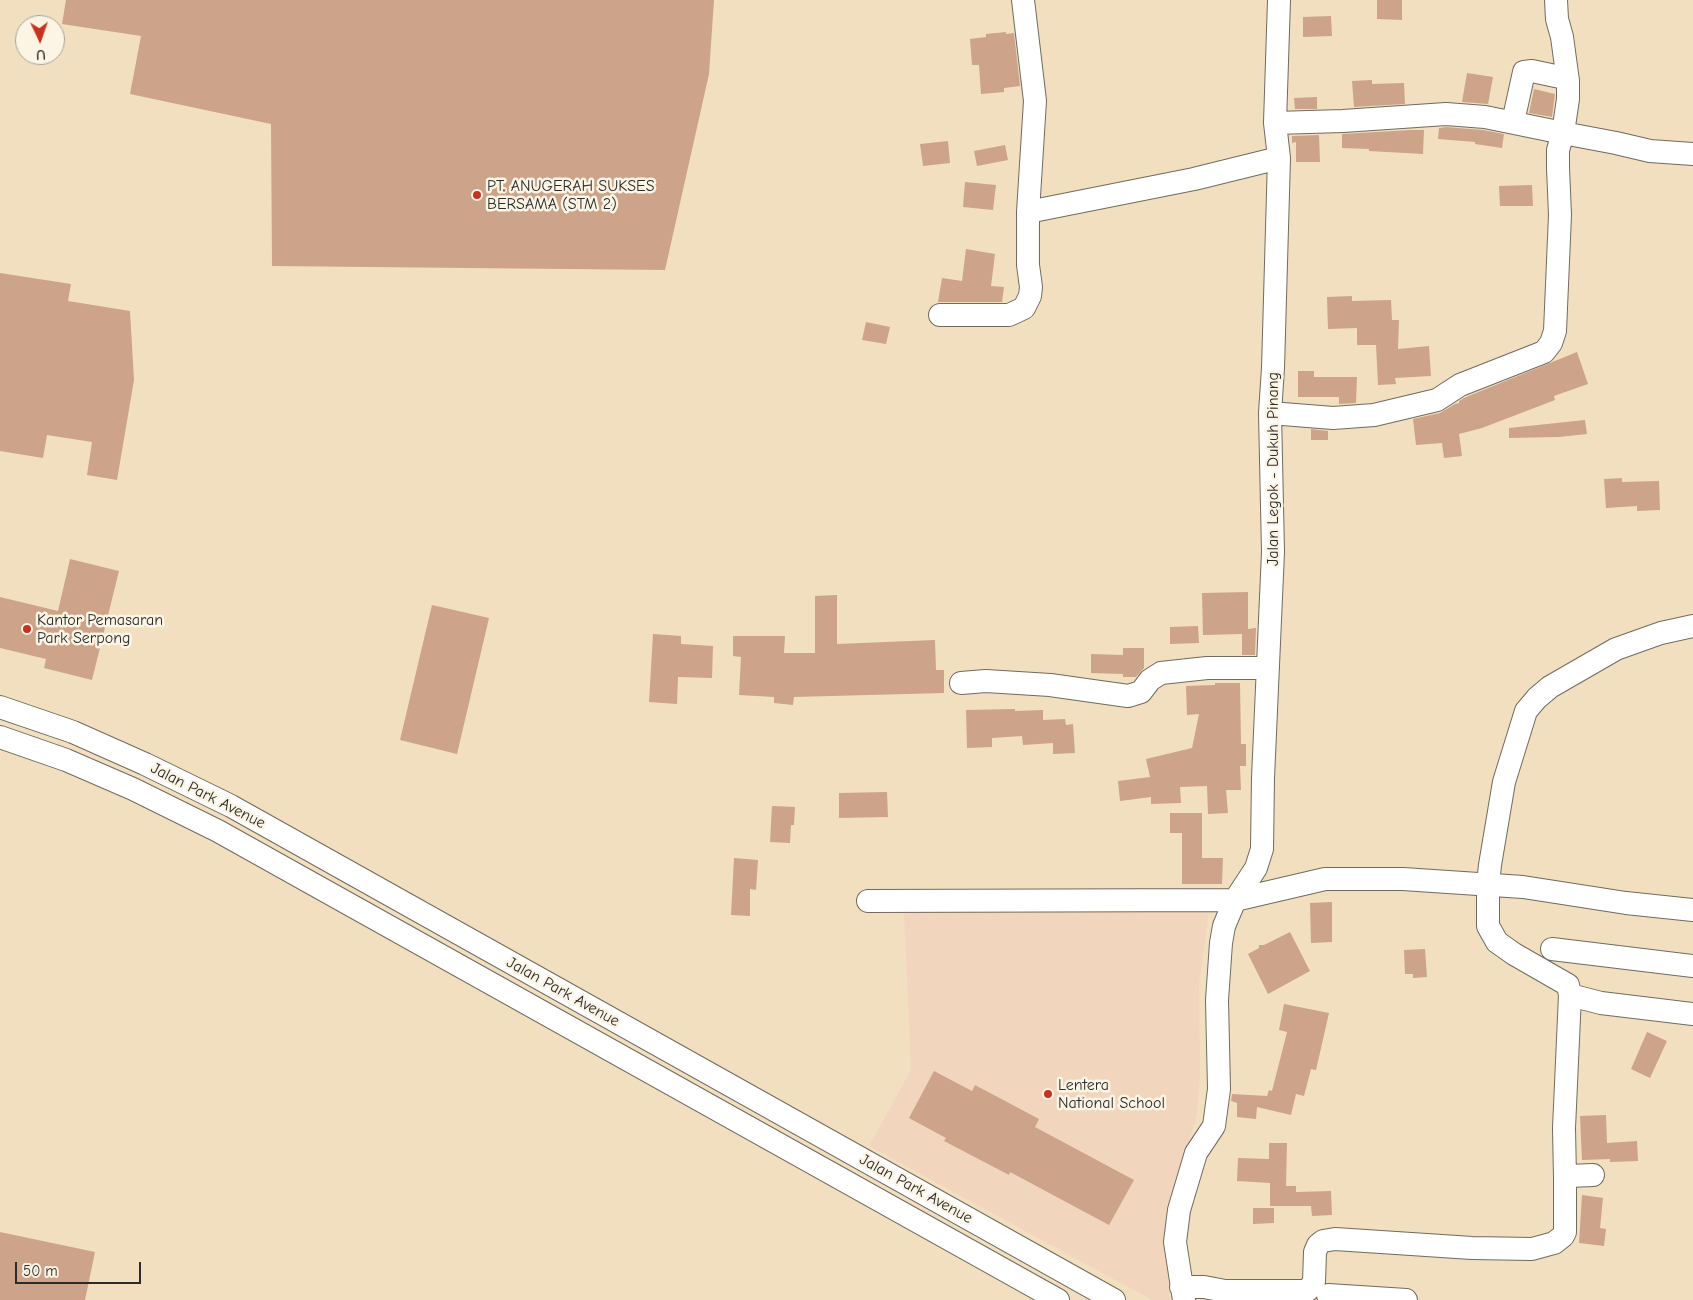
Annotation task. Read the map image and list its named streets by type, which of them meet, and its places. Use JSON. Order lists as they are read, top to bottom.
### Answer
{
  "streets": {
    "street": ["Jalan Legok - Dukuh Pinang", "Jalan Park Avenue"]
  },
  "places": ["PT. ANUGERAH SUKSES BERSAMA (STM 2)", "Kantor Pemasaran Park Serpong", "Lentera National School"],
  "scale_bar": "50 m",
  "north": "bottom"
}
